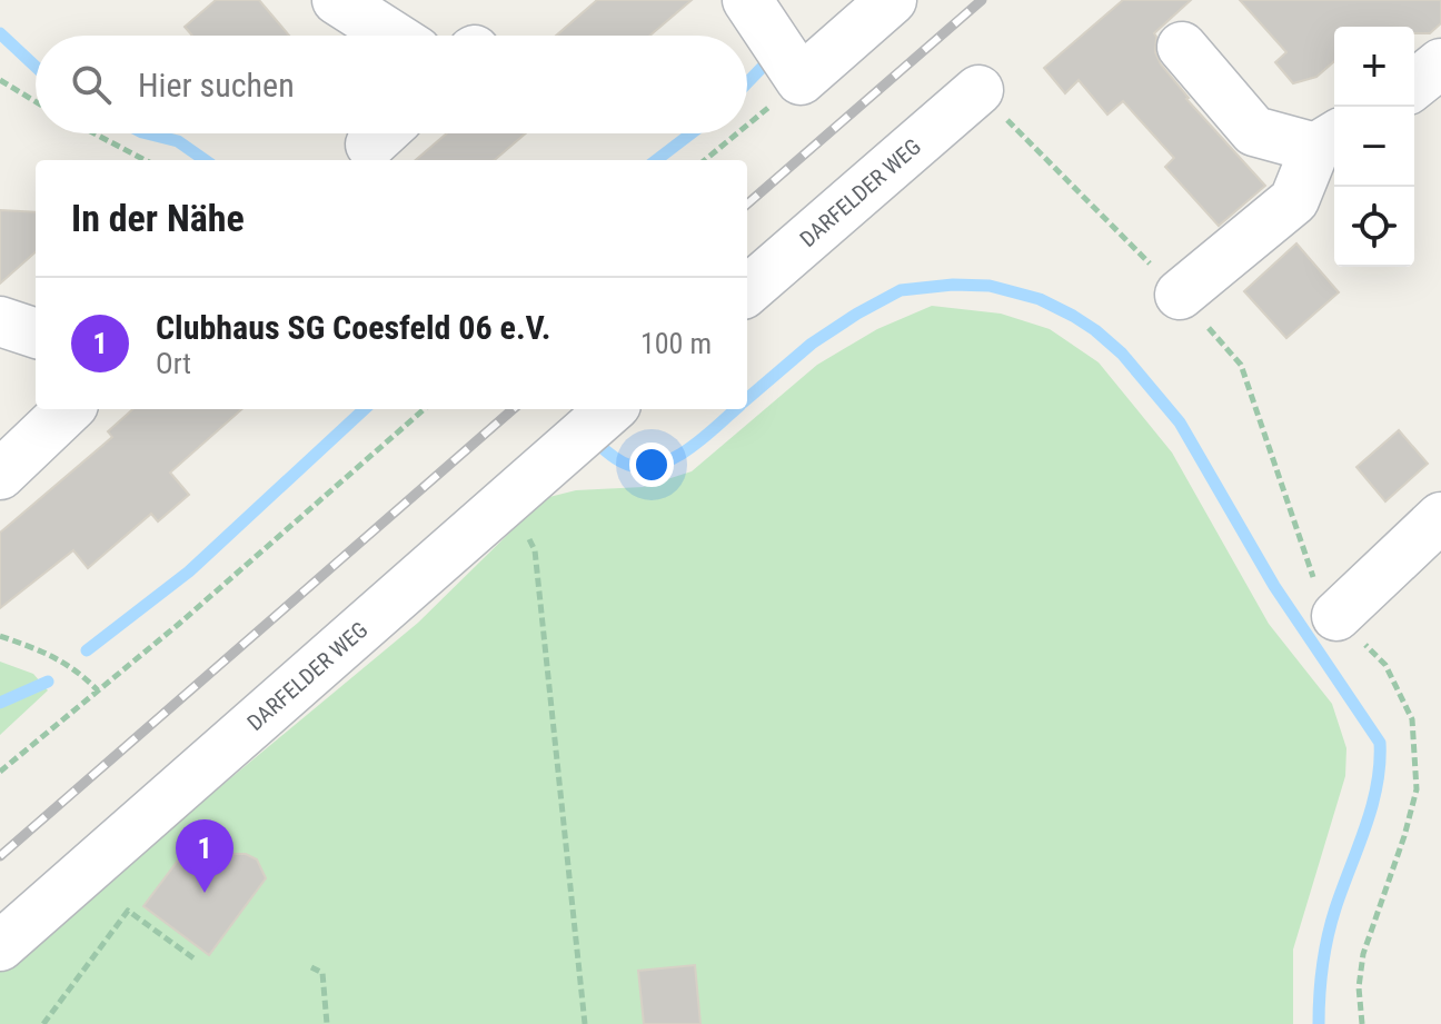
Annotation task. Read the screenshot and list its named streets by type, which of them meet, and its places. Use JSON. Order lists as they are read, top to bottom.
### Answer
{
  "streets": {
    "street": ["DARFELDER WEG"]
  },
  "page": {
    "map_buttons": ["+", "−"],
    "search": "Hier suchen",
    "heading": "In der Nähe",
    "list": [
      {
        "mark": "1",
        "name": "Clubhaus SG Coesfeld 06 e.V.",
        "note": "Ort",
        "value": "100 m"
      }
    ],
    "pins": "1"
  }
}
